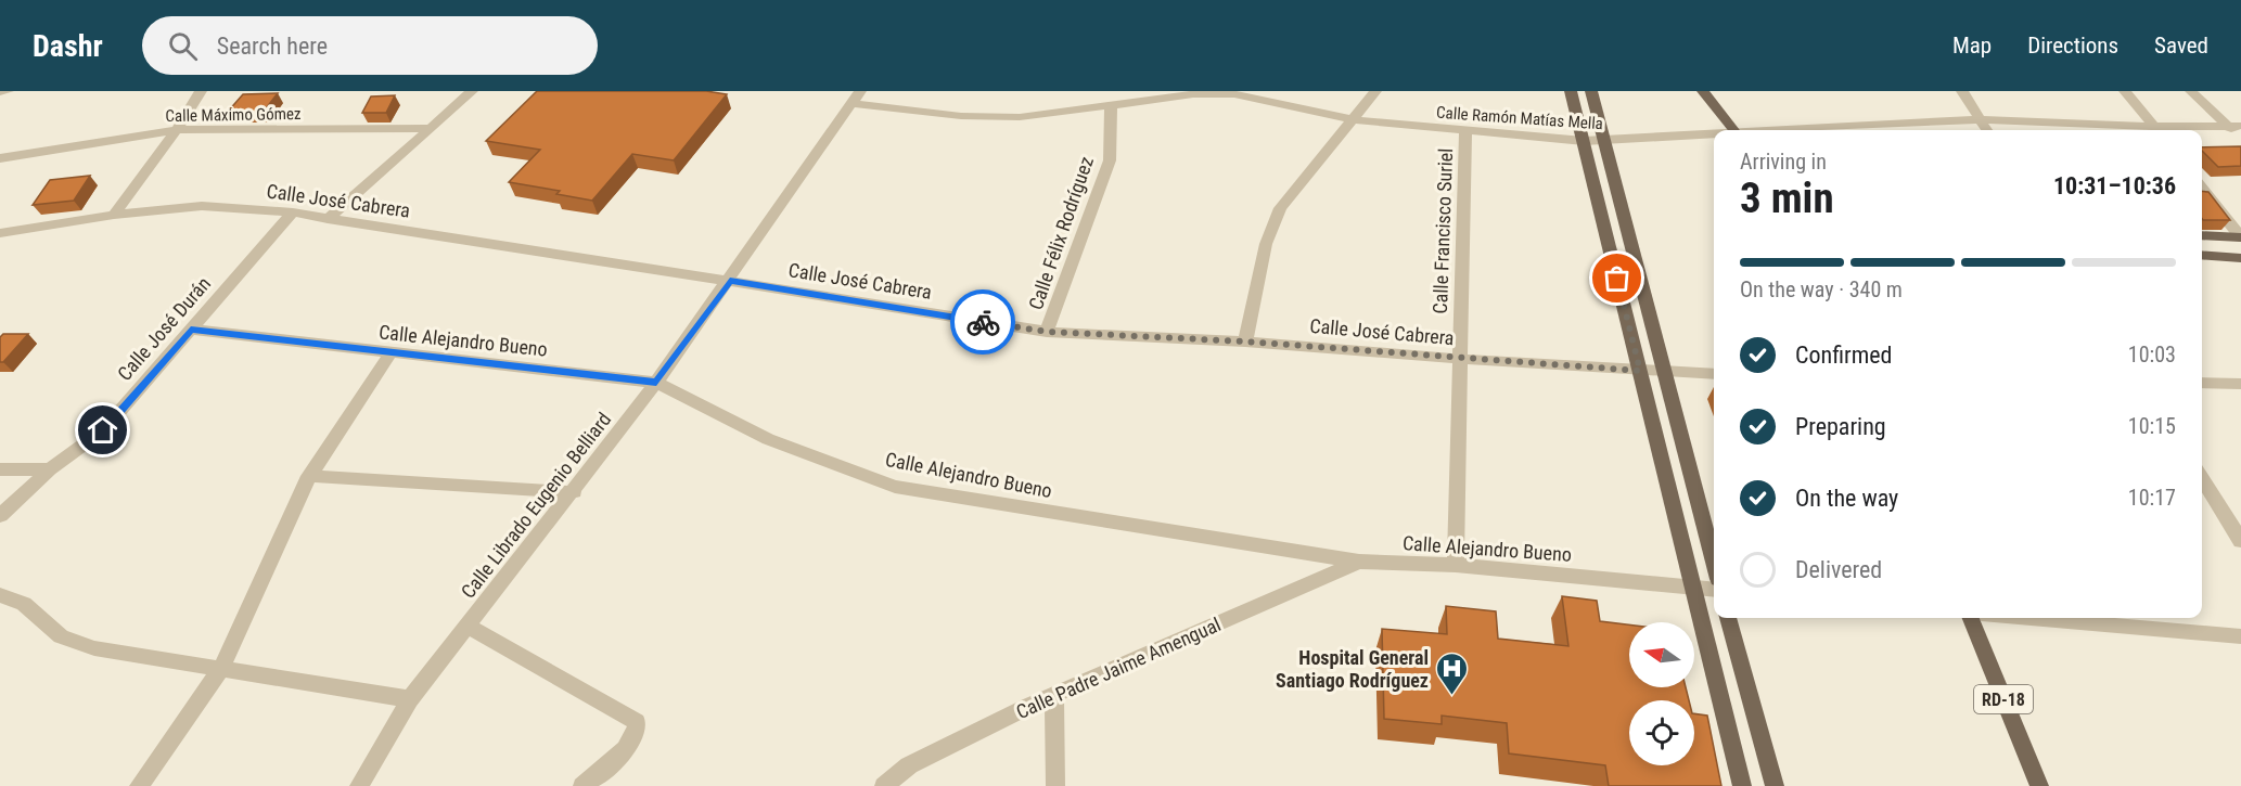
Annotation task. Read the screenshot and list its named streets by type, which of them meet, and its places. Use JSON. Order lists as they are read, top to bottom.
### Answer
{
  "streets": {
    "main road": ["RD-18"],
    "street": [
      "Calle Máximo Gómez",
      "Calle Ramón Matías Mella",
      "Calle José Cabrera",
      "Calle Francisco Suriel",
      "Calle Félix Rodríguez",
      "Calle José Durán",
      "Calle Alejandro Bueno",
      "Calle Librado Eugenio Belliard",
      "Calle Padre Jaime Amengual"
    ]
  },
  "crossings": [
    ["Calle Ramón Matías Mella", "Calle Francisco Suriel"],
    ["Calle Ramón Matías Mella", "Calle Félix Rodríguez"],
    ["Calle Ramón Matías Mella", "Calle Librado Eugenio Belliard"],
    ["Calle José Cabrera", "Calle Francisco Suriel"],
    ["Calle José Cabrera", "Calle Félix Rodríguez"],
    ["Calle José Cabrera", "Calle José Durán"],
    ["Calle José Cabrera", "Calle Librado Eugenio Belliard"],
    ["Calle Francisco Suriel", "Calle Alejandro Bueno"],
    ["Calle José Durán", "Calle Alejandro Bueno"],
    ["Calle Alejandro Bueno", "Calle Librado Eugenio Belliard"],
    ["Calle Alejandro Bueno", "Calle Padre Jaime Amengual"]
  ],
  "places": {
    "hospital": ["Hospital General Santiago Rodríguez"]
  },
  "north": "left",
  "page": {
    "header": "Dashr",
    "search": "Search here",
    "nav": ["Map", "Directions", "Saved"],
    "heading": ["3 min", "Arriving in", "10:31–10:36"],
    "bar": "On the way · 340 m",
    "list": [
      ["Confirmed", "10:03"],
      ["Preparing", "10:15"],
      ["On the way", "10:17"],
      "Delivered"
    ]
  }
}
